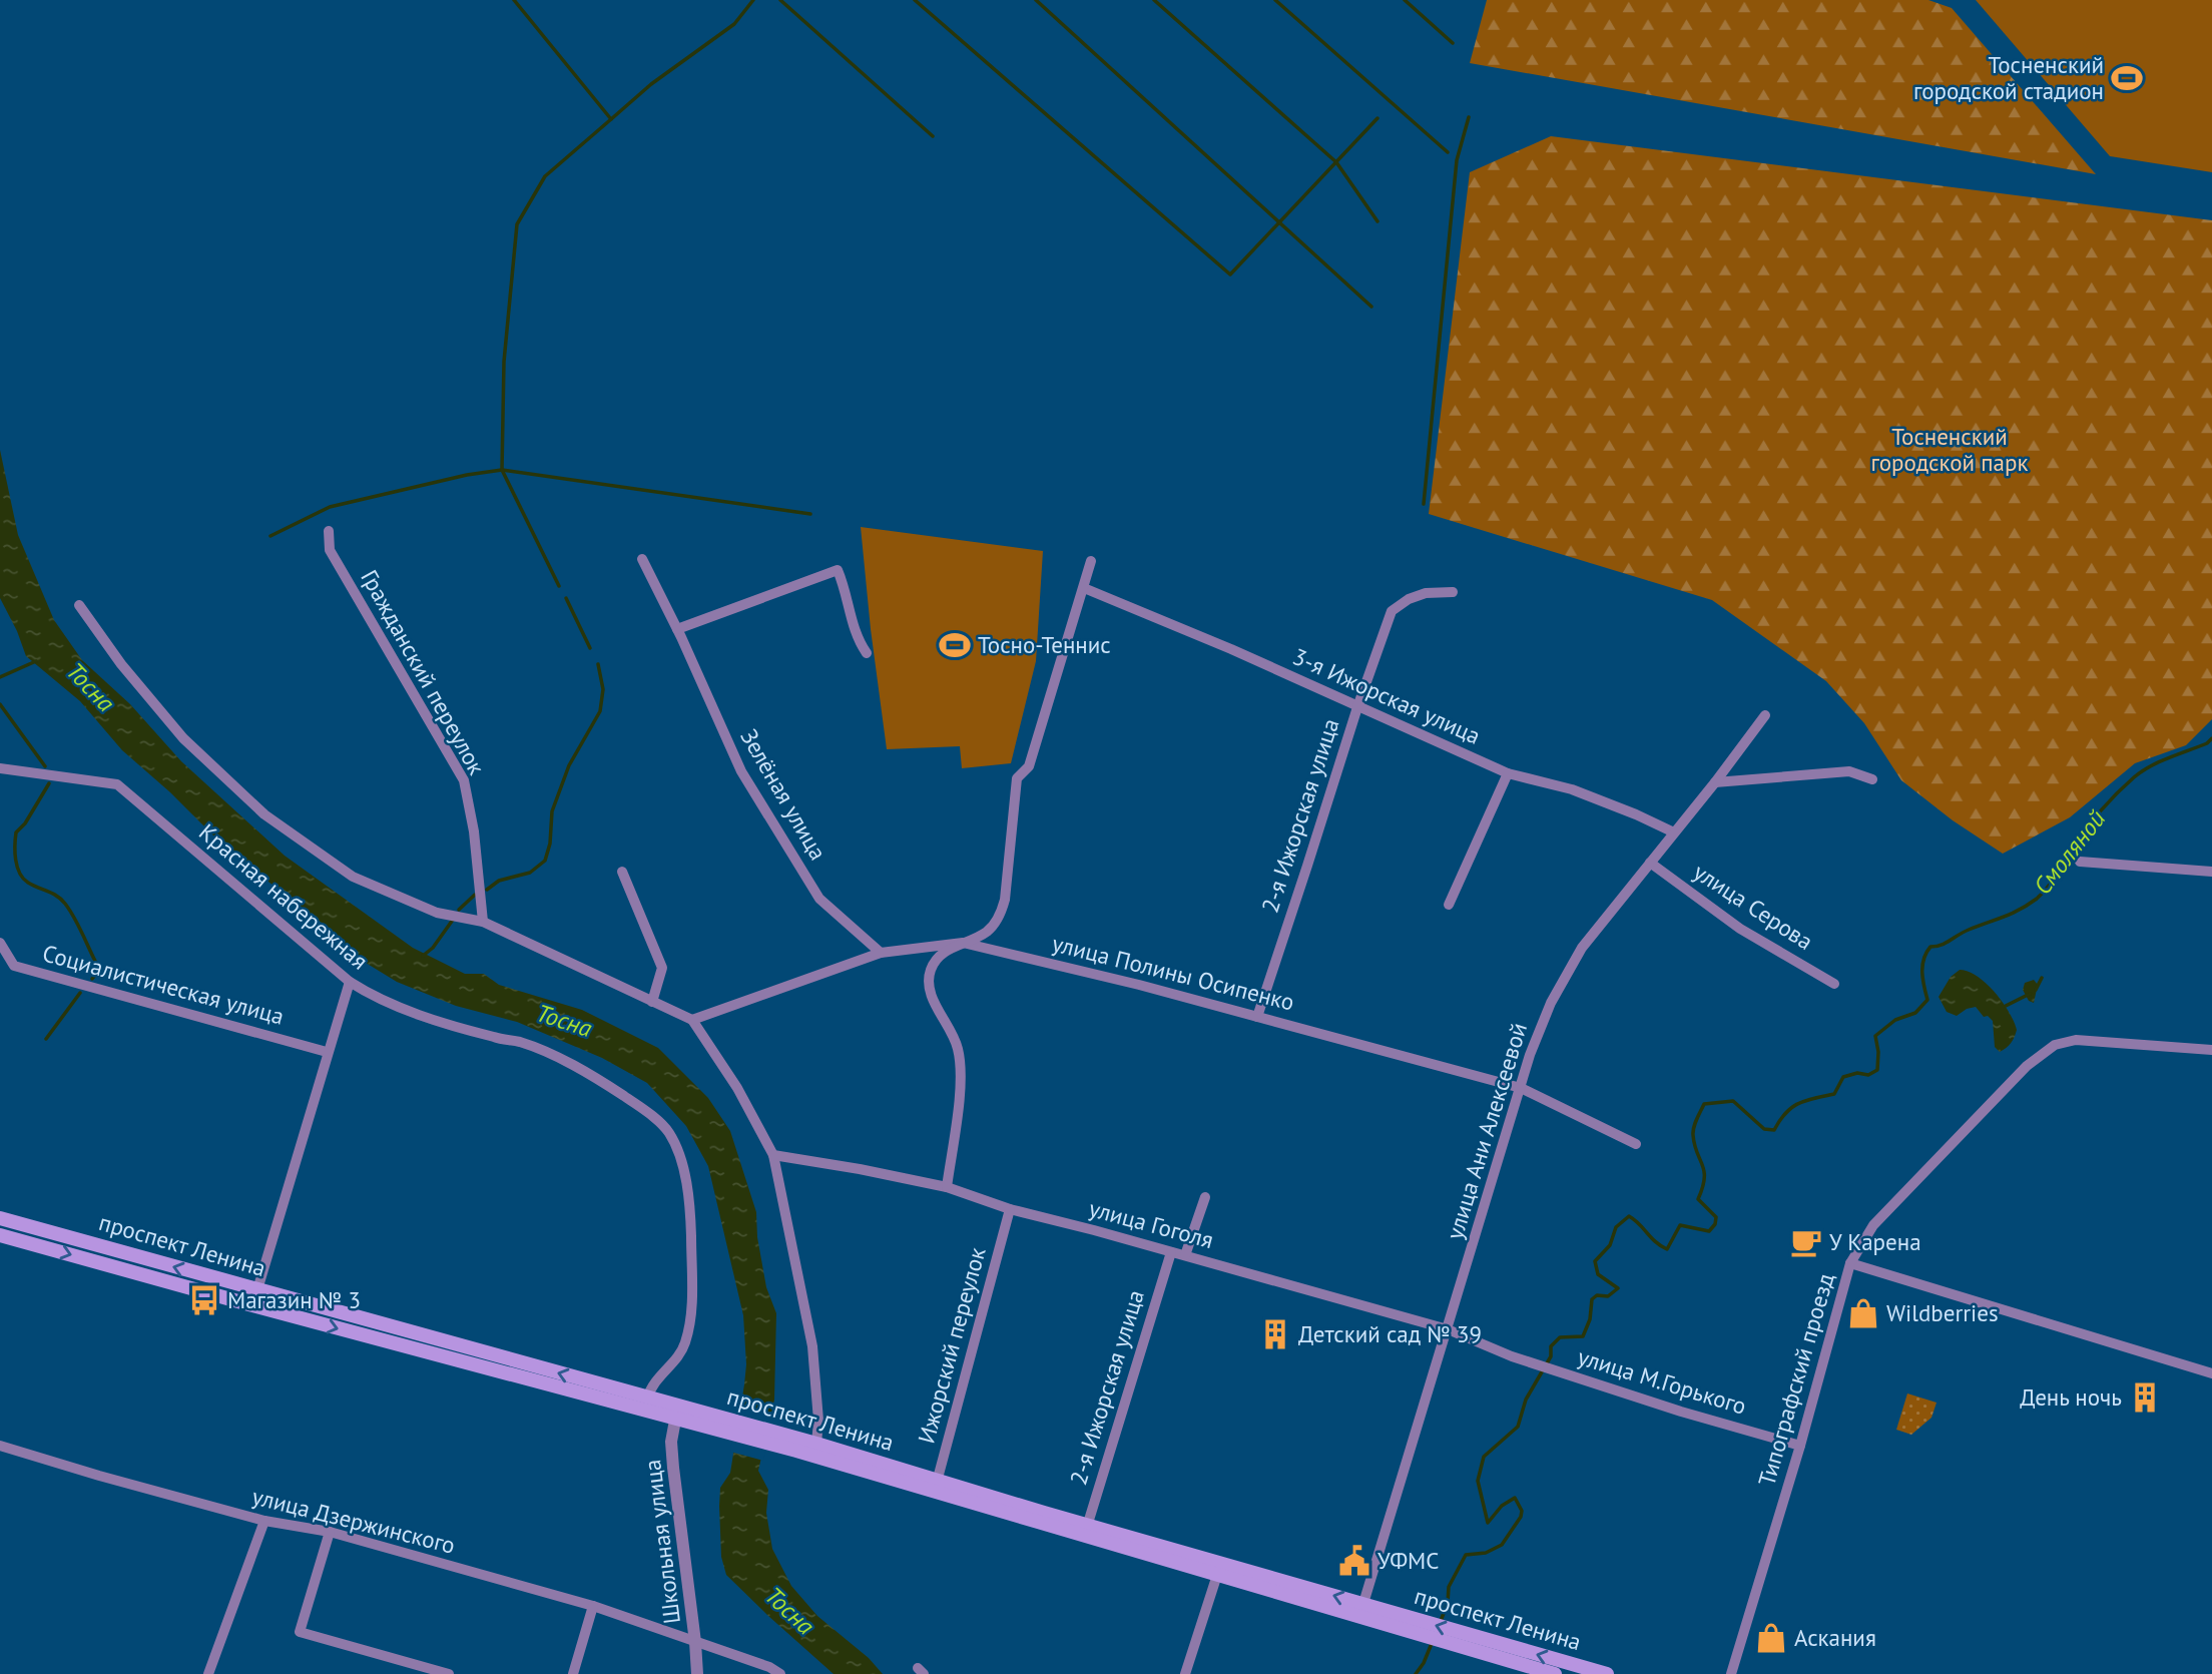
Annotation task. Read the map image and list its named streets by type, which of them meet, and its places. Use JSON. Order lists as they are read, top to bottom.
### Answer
{
  "streets": {
    "main road": ["проспект Ленина"],
    "street": [
      "Гражданский переулок",
      "3-я Ижорская улица",
      "Зелёная улица",
      "2-я Ижорская улица",
      "Красная набережная",
      "улица Серова",
      "улица Полины Осипенко",
      "Социалистическая улица",
      "улица Ани Алексеевой",
      "улица Гоголя",
      "Ижорский переулок",
      "Типографский проезд",
      "улица М.Горького",
      "улица Дзержинского",
      "Школьная улица"
    ]
  },
  "crossings": [
    ["3-я Ижорская улица", "2-я Ижорская улица"],
    ["3-я Ижорская улица", "улица Ани Алексеевой"],
    ["Зелёная улица", "улица Полины Осипенко"],
    ["2-я Ижорская улица", "улица Полины Осипенко"],
    ["2-я Ижорская улица", "улица Гоголя"],
    ["2-я Ижорская улица", "проспект Ленина"],
    ["Красная набережная", "проспект Ленина"],
    ["улица Серова", "улица Ани Алексеевой"],
    ["улица Полины Осипенко", "улица Ани Алексеевой"],
    ["улица Ани Алексеевой", "улица Гоголя"],
    ["улица Ани Алексеевой", "проспект Ленина"],
    ["улица Гоголя", "Ижорский переулок"],
    ["улица Гоголя", "улица М.Горького"],
    ["проспект Ленина", "Ижорский переулок"],
    ["проспект Ленина", "Школьная улица"],
    ["Типографский проезд", "улица М.Горького"],
    ["улица Дзержинского", "Школьная улица"]
  ],
  "water": ["Тосна", "Смоляной"],
  "parks": ["Тосненский городской парк"],
  "places": {
    "sports": ["Тосненский городской стадион", "Тосно-Теннис"],
    "cafe": ["У Карена"],
    "bus stop": ["Магазин № 3"],
    "shop": ["Wildberries", "Аскания"],
    "building": ["Детский сад № 39", "День ночь"],
    "public building": ["УФМС"]
  }
}
